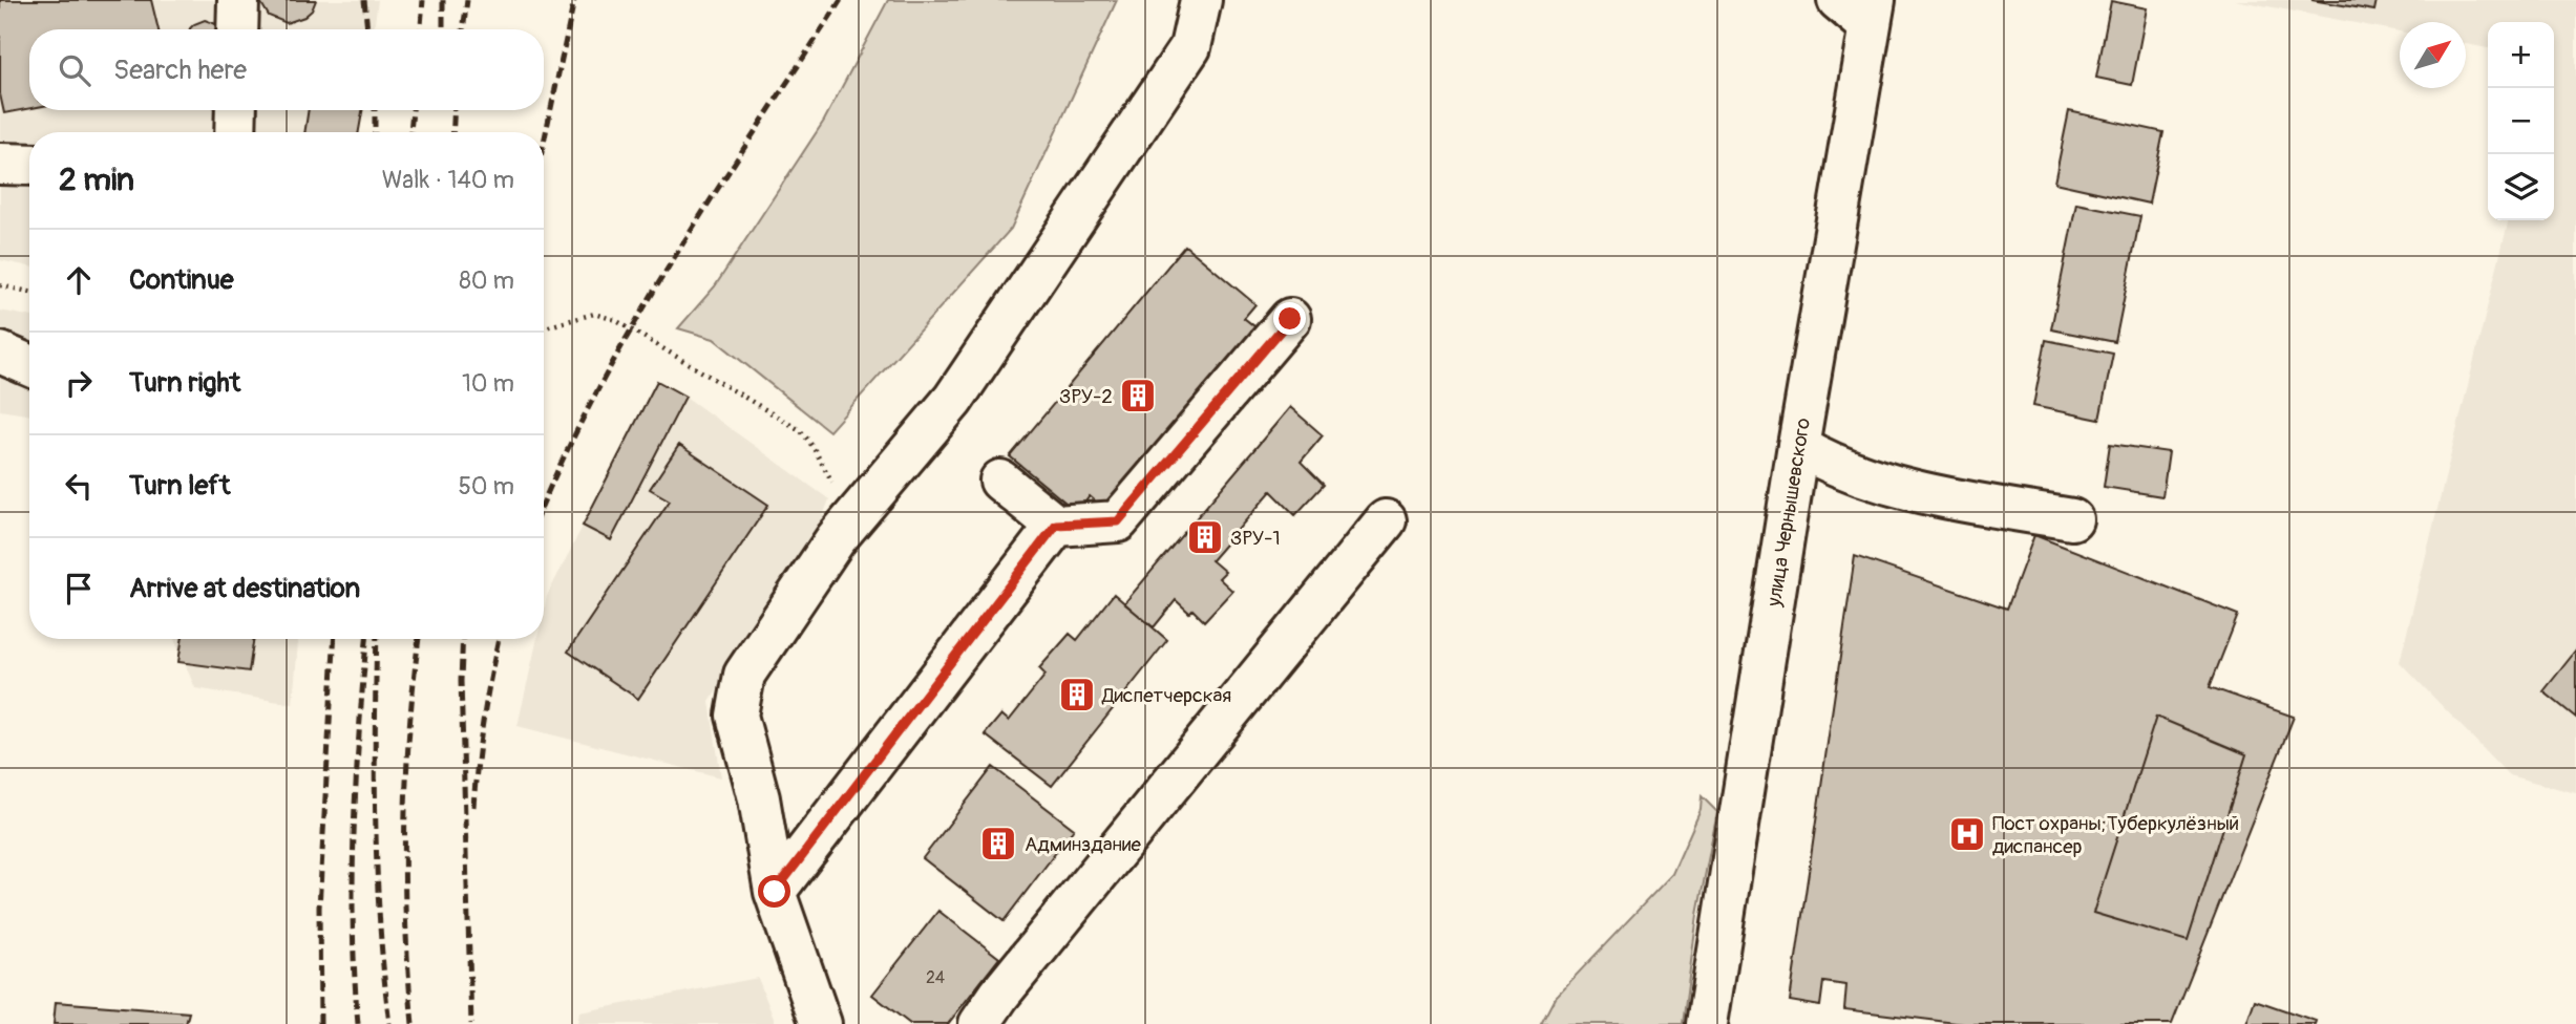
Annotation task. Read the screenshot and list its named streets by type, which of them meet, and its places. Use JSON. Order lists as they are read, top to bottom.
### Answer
{
  "streets": {
    "street": ["улица Чернышевского"]
  },
  "places": {
    "building": [
      "ЗРУ-2",
      "ЗРУ-1",
      "Диспетчерская",
      "Админздание"
    ],
    "hospital": ["Пост охраны;Туберкулёзный диспансер"]
  },
  "house_numbers": ["24"],
  "north": "top right",
  "page": {
    "map_buttons": ["+", "−"],
    "search": "Search here",
    "heading": ["2 min", "Walk · 140 m"],
    "list": [
      ["Continue", "80 m"],
      ["Turn right", "10 m"],
      ["Turn left", "50 m"],
      "Arrive at destination"
    ]
  }
}
